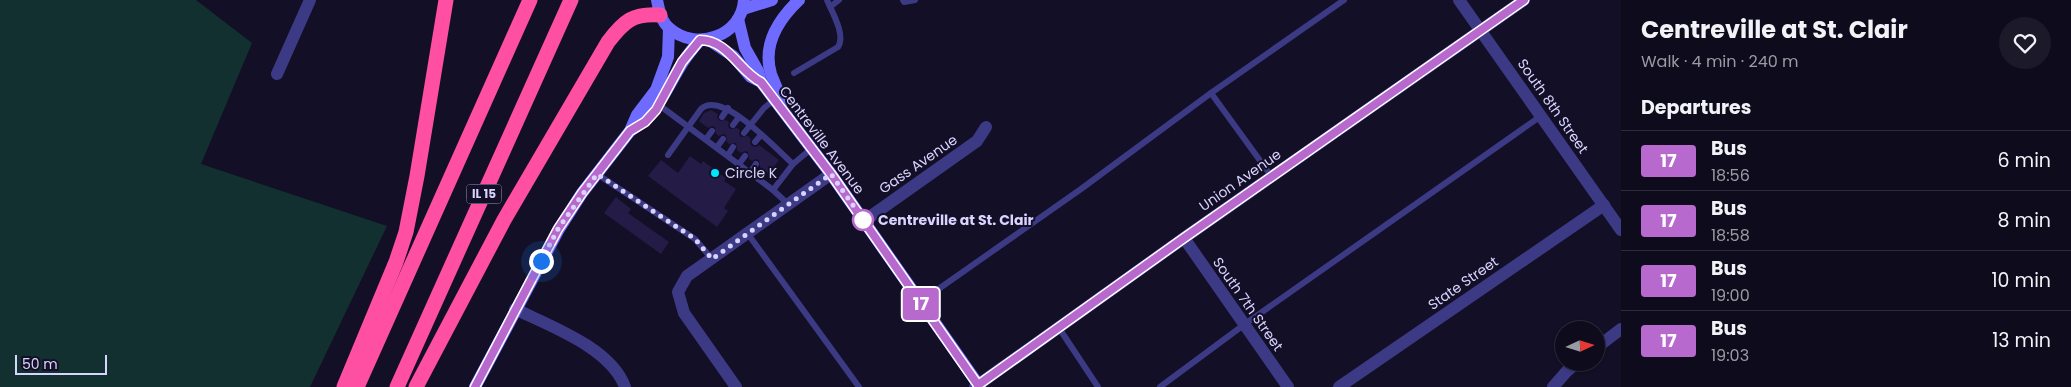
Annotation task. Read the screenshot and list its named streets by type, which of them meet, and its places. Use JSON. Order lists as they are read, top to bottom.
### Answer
{
  "streets": {
    "highway": ["IL 15"],
    "main road": ["Centreville Avenue"],
    "street": [
      "South 8th Street",
      "Gass Avenue",
      "Union Avenue",
      "State Street",
      "South 7th Street"
    ]
  },
  "crossings": [
    ["South 8th Street", "Union Avenue"],
    ["South 8th Street", "State Street"],
    ["Centreville Avenue", "Gass Avenue"],
    ["Centreville Avenue", "Union Avenue"],
    ["Union Avenue", "South 7th Street"]
  ],
  "places": ["Circle K", "Centreville at St. Clair"],
  "lines": ["bus line 17"],
  "scale_bar": "50 m",
  "north": "right",
  "page": {
    "on_map": "17",
    "heading": [
      ["Centreville at St. Clair", "Walk · 4 min · 240 m"],
      "Departures"
    ],
    "list": [
      {
        "mark": "17",
        "name": "Bus",
        "note": "18:56",
        "value": "6 min"
      },
      {
        "mark": "17",
        "name": "Bus",
        "note": "18:58",
        "value": "8 min"
      },
      {
        "mark": "17",
        "name": "Bus",
        "note": "19:00",
        "value": "10 min"
      },
      {
        "mark": "17",
        "name": "Bus",
        "note": "19:03",
        "value": "13 min"
      }
    ],
    "scale": "50 m"
  }
}
